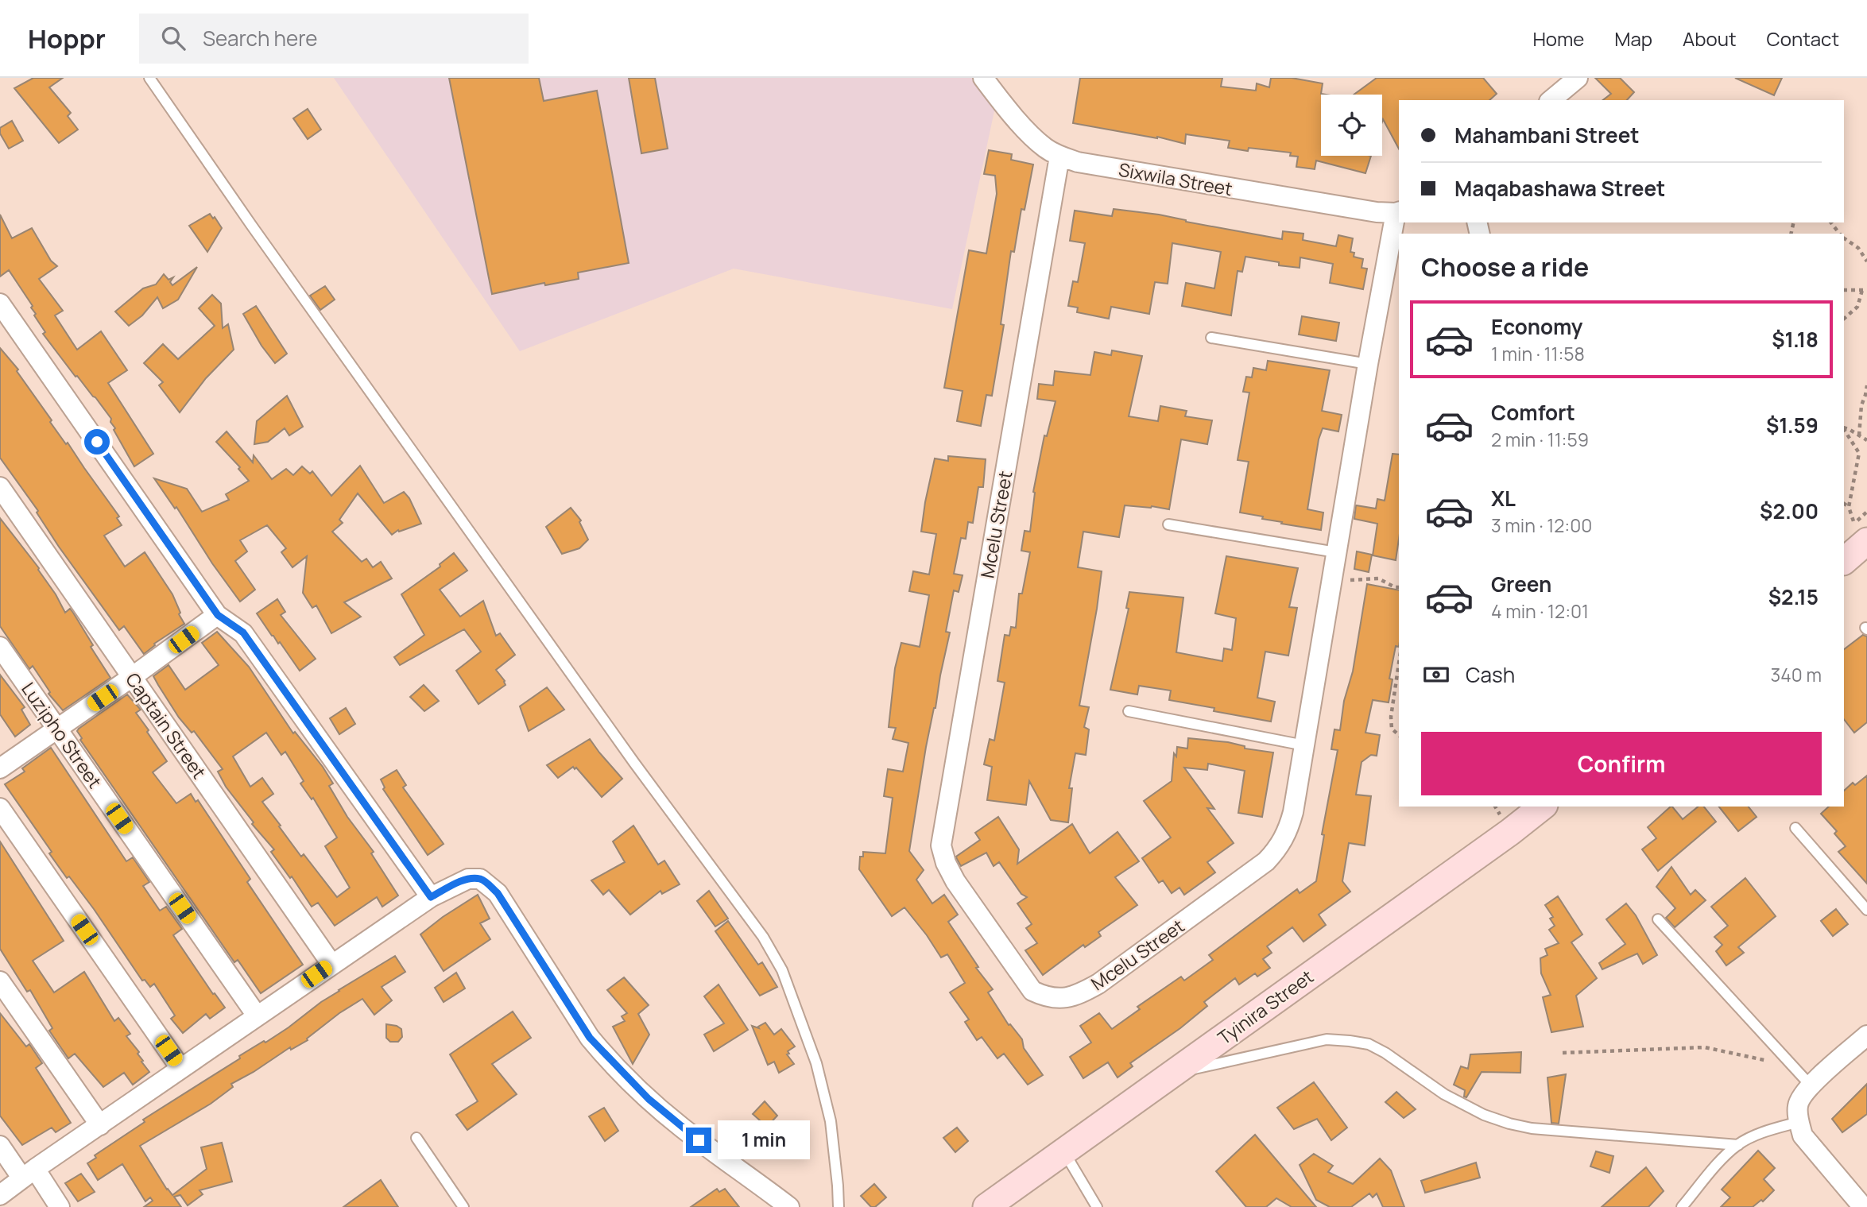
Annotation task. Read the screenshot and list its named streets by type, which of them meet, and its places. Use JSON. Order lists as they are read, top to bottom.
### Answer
{
  "streets": {
    "street": [
      "Sixwila Street",
      "Mcelu Street",
      "Captain Street",
      "Luzipho Street",
      "Tyinira Street"
    ]
  },
  "crossings": [
    ["Sixwila Street", "Mcelu Street"]
  ],
  "page": {
    "header": "Hoppr",
    "search": "Search here",
    "nav": [
      "Home",
      "Map",
      "About",
      "Contact"
    ],
    "banner": ["Mahambani Street", "Maqabashawa Street"],
    "heading": "Choose a ride",
    "list": [
      {
        "name": "Economy",
        "note": "1 min · 11:58",
        "value": "$1.18"
      },
      {
        "name": "Comfort",
        "note": "2 min · 11:59",
        "value": "$1.59"
      },
      {
        "name": "XL",
        "note": "3 min · 12:00",
        "value": "$2.00"
      },
      {
        "name": "Green",
        "note": "4 min · 12:01",
        "value": "$2.15"
      }
    ],
    "pay": ["Cash", "340 m"],
    "buttons": "Confirm",
    "bubble": "1 min"
  }
}
